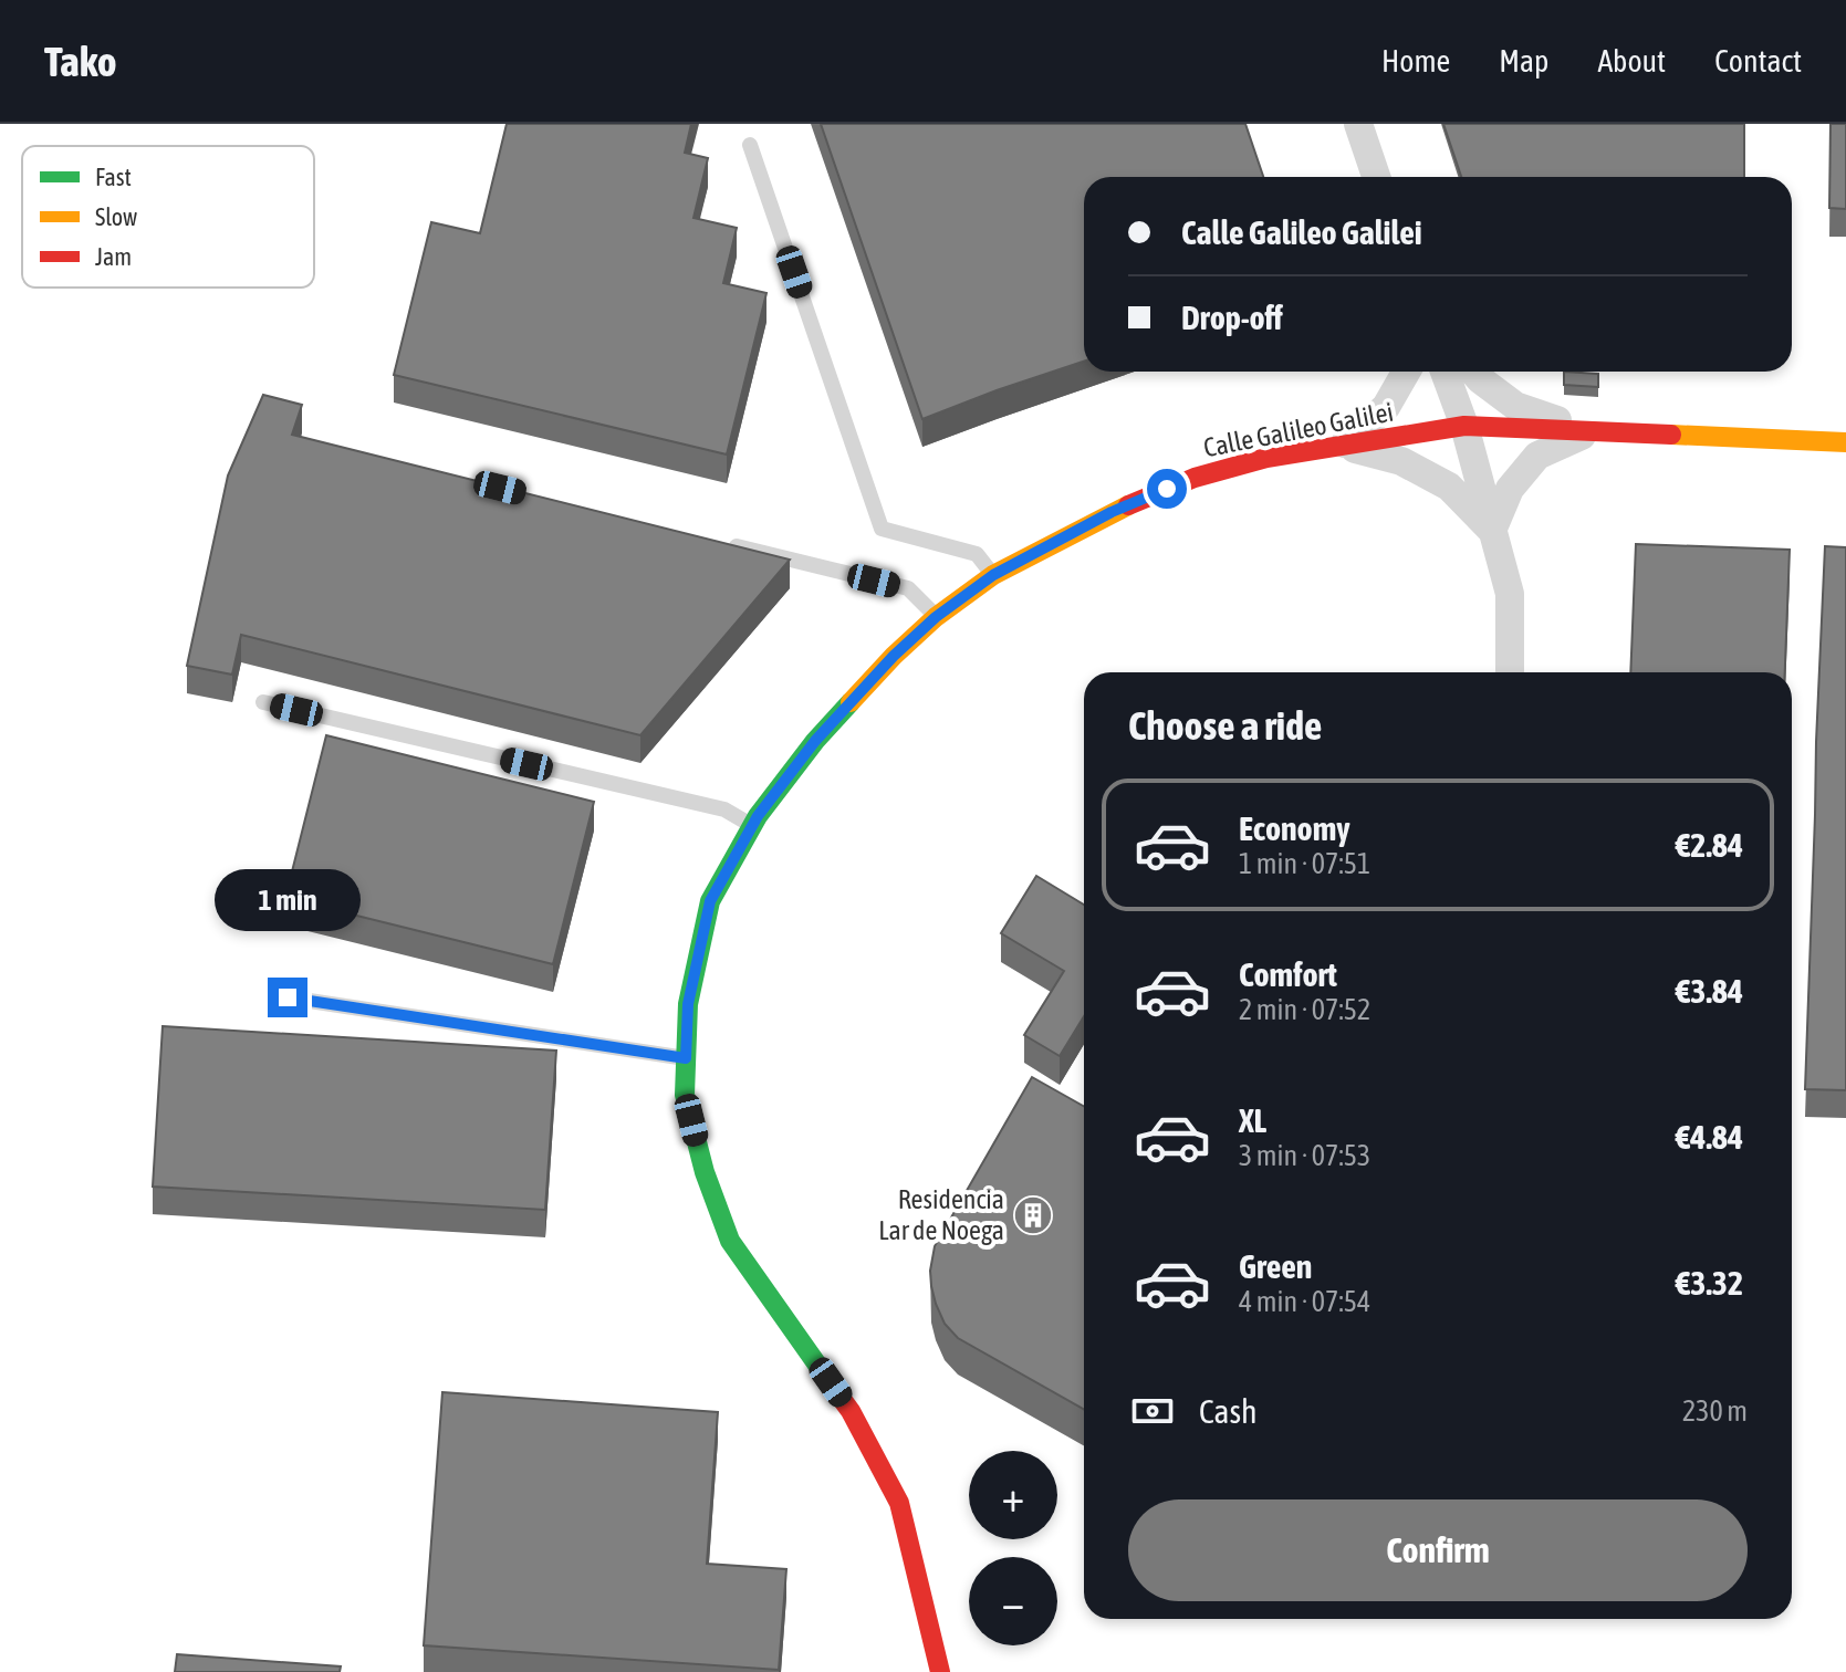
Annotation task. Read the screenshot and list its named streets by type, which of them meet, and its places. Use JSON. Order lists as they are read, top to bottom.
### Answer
{
  "streets": {
    "street": ["Calle Galileo Galilei"]
  },
  "places": {
    "building": ["Residencia Lar de Noega"]
  },
  "legend": ["Fast", "Slow", "Jam"],
  "page": {
    "header": "Tako",
    "nav": [
      "Home",
      "Map",
      "About",
      "Contact"
    ],
    "banner": ["Calle Galileo Galilei", "Drop-off"],
    "heading": "Choose a ride",
    "list": [
      {
        "name": "Economy",
        "note": "1 min · 07:51",
        "value": "€2.84"
      },
      {
        "name": "Comfort",
        "note": "2 min · 07:52",
        "value": "€3.84"
      },
      {
        "name": "XL",
        "note": "3 min · 07:53",
        "value": "€4.84"
      },
      {
        "name": "Green",
        "note": "4 min · 07:54",
        "value": "€3.32"
      }
    ],
    "bubble": "1 min",
    "pay": ["Cash", "230 m"],
    "map_buttons": ["+", "−"],
    "buttons": "Confirm"
  }
}
